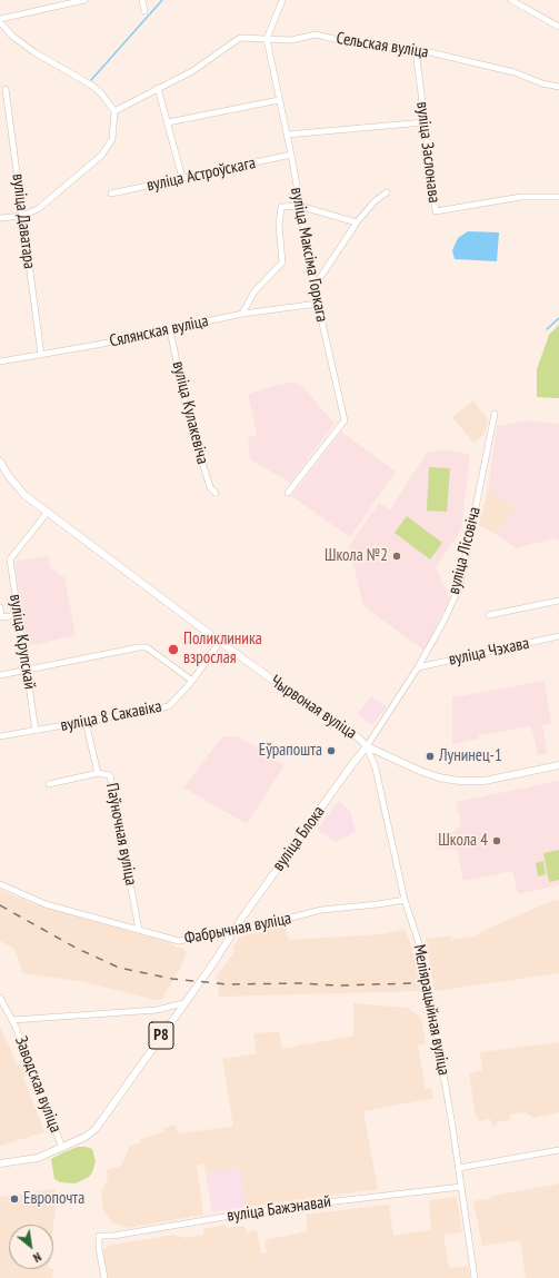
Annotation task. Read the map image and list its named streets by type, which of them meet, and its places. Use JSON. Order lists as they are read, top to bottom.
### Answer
{
  "streets": {
    "main road": ["Чырвоная вуліца", "вуліца Блока", "Р8"],
    "street": [
      "Сельская вуліца",
      "вуліца Заслонава",
      "вуліца Астроўскага",
      "вуліца Даватара",
      "вуліца Максіма Горкага",
      "Сялянская вуліца",
      "вуліца Кулакевіча",
      "вуліца Лісовіча",
      "вуліца Крупскай",
      "вуліца Чэхава",
      "вуліца 8 Сакавіка",
      "Паўночная вуліца",
      "Фабрычная вуліца",
      "Меліярацыйная вуліца",
      "Заводская вуліца",
      "вуліца Бажэнавай"
    ]
  },
  "crossings": [
    ["Сельская вуліца", "вуліца Заслонава"],
    ["Сельская вуліца", "вуліца Максіма Горкага"],
    ["вуліца Астроўскага", "вуліца Максіма Горкага"],
    ["вуліца Даватара", "Сялянская вуліца"],
    ["вуліца Максіма Горкага", "Сялянская вуліца"],
    ["Сялянская вуліца", "вуліца Кулакевіча"],
    ["вуліца Лісовіча", "вуліца Чэхава"],
    ["вуліца Лісовіча", "Чырвоная вуліца"],
    ["вуліца Лісовіча", "вуліца Блока"],
    ["вуліца Лісовіча", "Меліярацыйная вуліца"],
    ["вуліца Крупскай", "Чырвоная вуліца"],
    ["вуліца Крупскай", "вуліца 8 Сакавіка"],
    ["Чырвоная вуліца", "вуліца 8 Сакавіка"],
    ["Чырвоная вуліца", "вуліца Блока"],
    ["Чырвоная вуліца", "Меліярацыйная вуліца"],
    ["вуліца 8 Сакавіка", "Паўночная вуліца"],
    ["Паўночная вуліца", "Фабрычная вуліца"],
    ["вуліца Блока", "Фабрычная вуліца"],
    ["вуліца Блока", "Меліярацыйная вуліца"],
    ["вуліца Блока", "Р8"],
    ["Фабрычная вуліца", "Меліярацыйная вуліца"],
    ["Фабрычная вуліца", "Р8"],
    ["Меліярацыйная вуліца", "вуліца Бажэнавай"],
    ["Р8", "Заводская вуліца"]
  ],
  "places": [
    "Школа №2",
    "Поликлиника взрослая",
    "Еўрапошта",
    "Лунинец-1",
    "Школа 4",
    "Европочта"
  ],
  "north": "bottom right"
}
